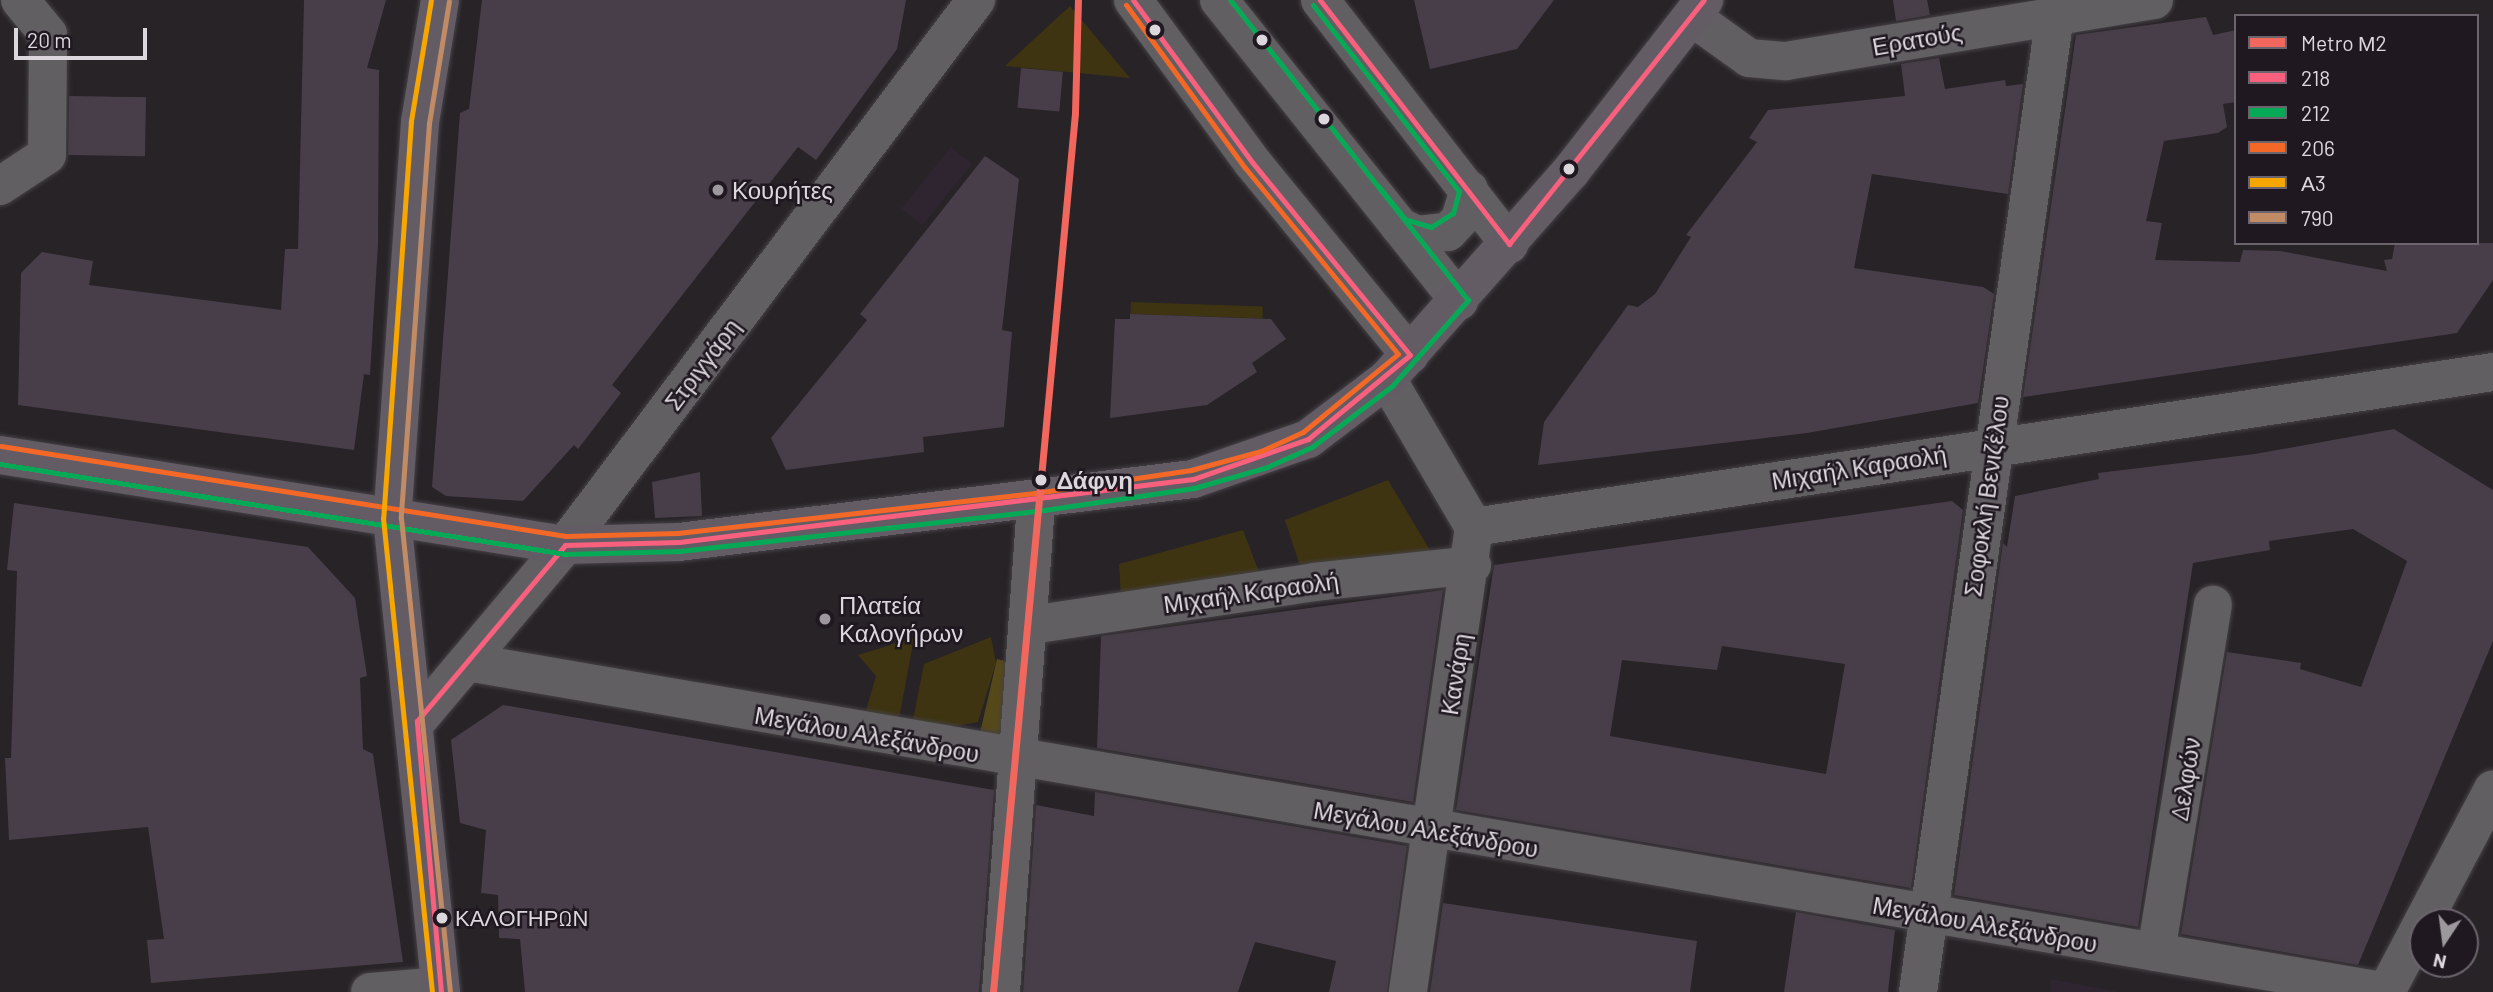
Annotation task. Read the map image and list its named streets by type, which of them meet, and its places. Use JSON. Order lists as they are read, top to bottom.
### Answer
{
  "streets": {
    "street": [
      "Ερατούς",
      "Στριγγάρη",
      "Μιχαήλ Καραολή",
      "Σοφοκλή Βενιζέλου",
      "Κανάρη",
      "Μεγάλου Αλεξάνδρου",
      "Δελφών"
    ]
  },
  "crossings": [
    ["Ερατούς", "Σοφοκλή Βενιζέλου"],
    ["Στριγγάρη", "Μεγάλου Αλεξάνδρου"],
    ["Μιχαήλ Καραολή", "Σοφοκλή Βενιζέλου"],
    ["Μιχαήλ Καραολή", "Κανάρη"],
    ["Σοφοκλή Βενιζέλου", "Μεγάλου Αλεξάνδρου"],
    ["Κανάρη", "Μεγάλου Αλεξάνδρου"],
    ["Μεγάλου Αλεξάνδρου", "Δελφών"]
  ],
  "places": [
    "Κουρήτες",
    "Δάφνη",
    "Πλατεία Καλογήρων",
    "ΚΑΛΟΓΗΡΩΝ"
  ],
  "lines": [
    "metro line Μ2",
    "transit line 218",
    "transit line 212",
    "transit line Α3",
    "transit line 790",
    "transit line 206"
  ],
  "legend": [
    "Metro Μ2",
    "218",
    "212",
    "206",
    "Α3",
    "790"
  ],
  "scale_bar": "20 m",
  "north": "bottom"
}
